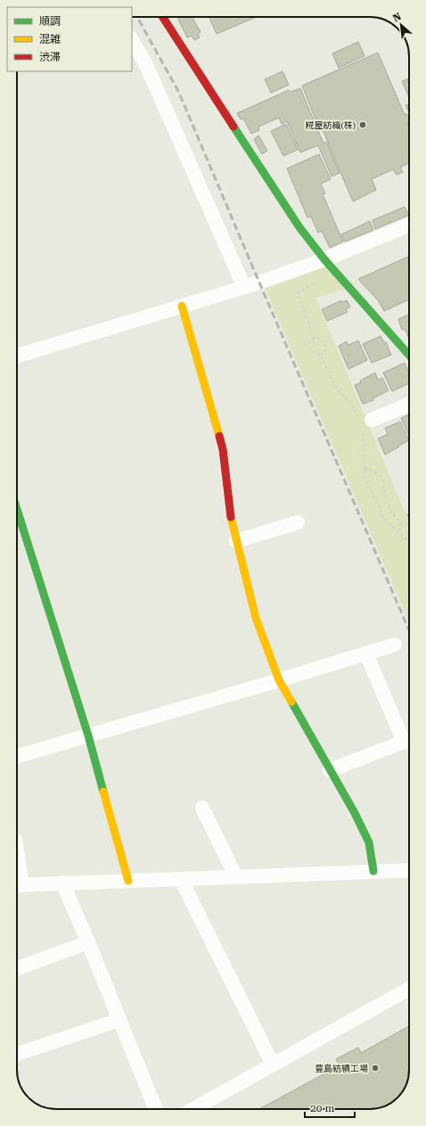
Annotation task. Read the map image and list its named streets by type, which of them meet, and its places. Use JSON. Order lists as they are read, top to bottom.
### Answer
{
  "places": ["糀屋紡織(株)", "豊島紡績工場"],
  "legend": ["順調", "混雑", "渋滞"],
  "scale_bar": "20 m",
  "north": "top left"
}
